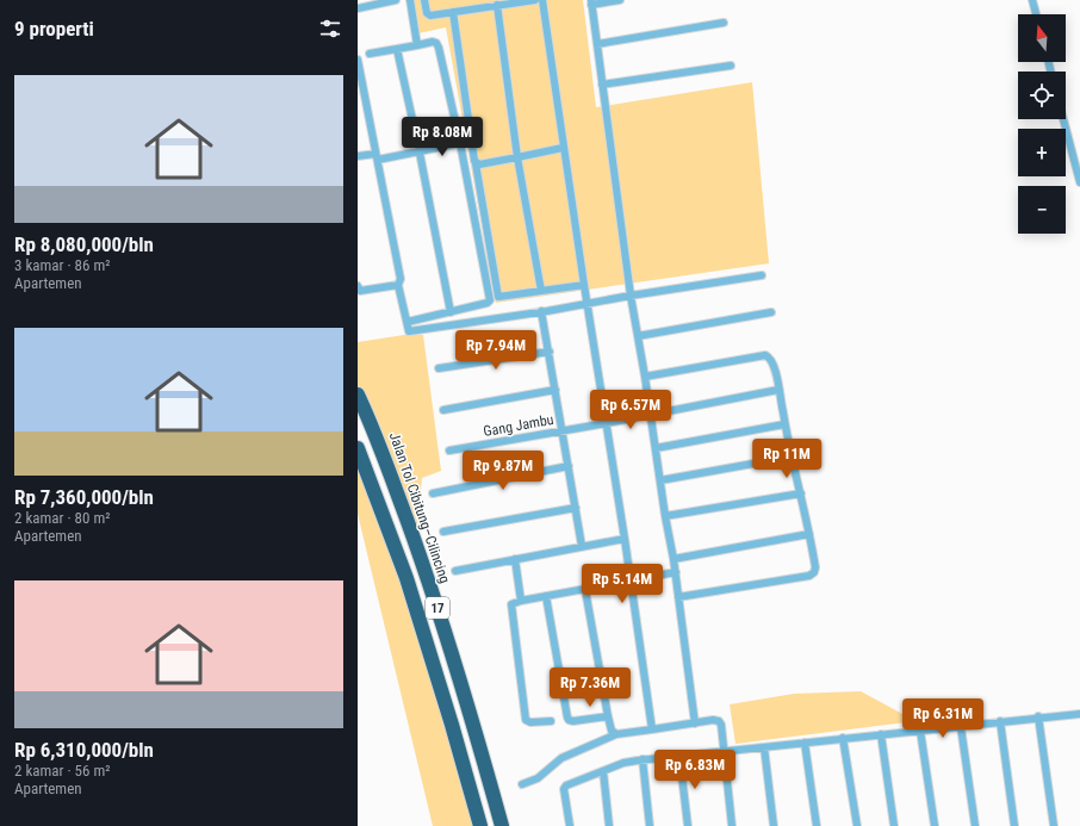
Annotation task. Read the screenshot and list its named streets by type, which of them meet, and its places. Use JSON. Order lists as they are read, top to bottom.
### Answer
{
  "streets": {
    "highway": ["Jalan Tol Cibitung–Cilincing", "17"],
    "street": ["Gang Jambu"]
  },
  "north": "top",
  "page": {
    "heading": "9 properti",
    "map_buttons": ["+", "−"],
    "list": [
      {
        "name": "Rp 8,080,000/bln",
        "note": "3 kamar · 86 m² · Apartemen"
      },
      {
        "name": "Rp 7,360,000/bln",
        "note": "2 kamar · 80 m² · Apartemen"
      },
      {
        "name": "Rp 6,310,000/bln",
        "note": "2 kamar · 56 m² · Apartemen"
      }
    ],
    "price": [
      "Rp 8.08M",
      "Rp 7.94M",
      "Rp 6.57M",
      "Rp 11M",
      "Rp 9.87M",
      "Rp 5.14M",
      "Rp 7.36M",
      "Rp 6.31M",
      "Rp 6.83M"
    ]
  }
}
